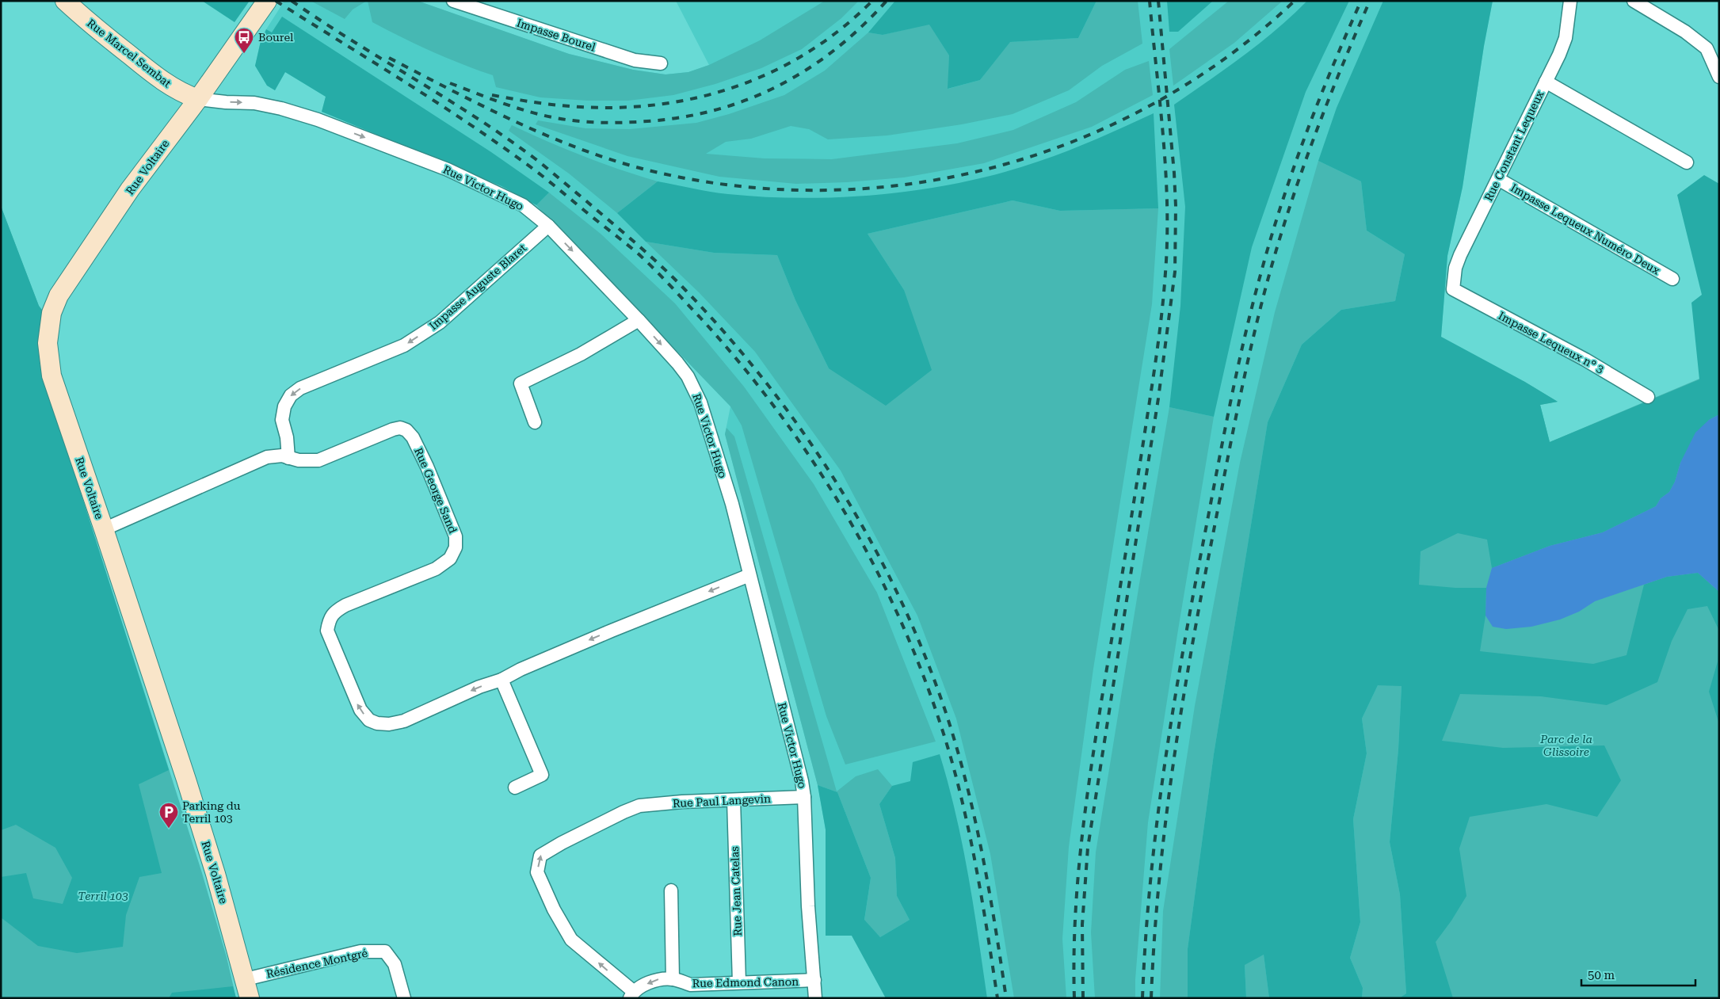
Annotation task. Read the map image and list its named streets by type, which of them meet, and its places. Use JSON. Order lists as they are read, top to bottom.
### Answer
{
  "streets": {
    "street": [
      "Impasse Bourel",
      "Rue Marcel Sembat",
      "Rue Constant Lequeux",
      "Rue Voltaire",
      "Rue Victor Hugo",
      "Impasse Lequeux Numéro Deux",
      "Impasse Auguste Blaret",
      "Impasse Lequeux n° 3",
      "Rue George Sand",
      "Rue Paul Langevin",
      "Rue Jean Catelas",
      "Résidence Montgré",
      "Rue Edmond Canon"
    ]
  },
  "crossings": [
    ["Rue Marcel Sembat", "Rue Voltaire"],
    ["Rue Marcel Sembat", "Rue Victor Hugo"],
    ["Rue Constant Lequeux", "Impasse Lequeux Numéro Deux"],
    ["Rue Constant Lequeux", "Impasse Lequeux n° 3"],
    ["Rue Voltaire", "Rue Victor Hugo"],
    ["Rue Voltaire", "Rue George Sand"],
    ["Rue Voltaire", "Résidence Montgré"],
    ["Rue Victor Hugo", "Impasse Auguste Blaret"],
    ["Rue Victor Hugo", "Rue George Sand"],
    ["Rue Victor Hugo", "Rue Paul Langevin"],
    ["Rue Victor Hugo", "Rue Edmond Canon"],
    ["Impasse Auguste Blaret", "Rue George Sand"],
    ["Rue Paul Langevin", "Rue Jean Catelas"],
    ["Rue Paul Langevin", "Rue Edmond Canon"],
    ["Rue Jean Catelas", "Rue Edmond Canon"]
  ],
  "one_way": ["Rue Victor Hugo", "Impasse Auguste Blaret"],
  "parks": ["Parc de la Glissoire", "Terril 103"],
  "places": {
    "bus stop": ["Bourel"],
    "parking": ["Parking du Terril 103"]
  },
  "scale_bar": "50 m"
}
